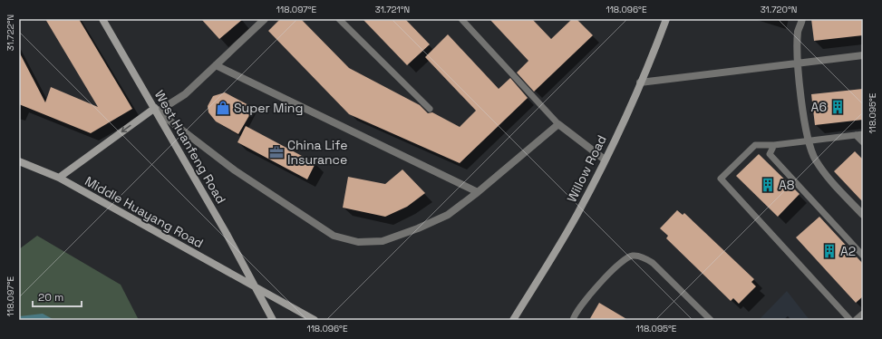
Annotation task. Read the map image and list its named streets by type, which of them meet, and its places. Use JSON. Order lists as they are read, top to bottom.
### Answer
{
  "streets": {
    "main road": ["West Huanfeng Road", "Willow Road", "Middle Huayang Road"]
  },
  "crossings": [
    ["West Huanfeng Road", "Middle Huayang Road"]
  ],
  "places": {
    "building": ["A6", "A8", "A2"],
    "shop": ["Super Ming"],
    "office": ["China Life Insurance"]
  },
  "scale_bar": "20 m",
  "coordinates": [
    "118.097°E",
    "31.721°N",
    "118.096°E",
    "31.720°N",
    "31.722°N",
    "118.095°E"
  ]
}
